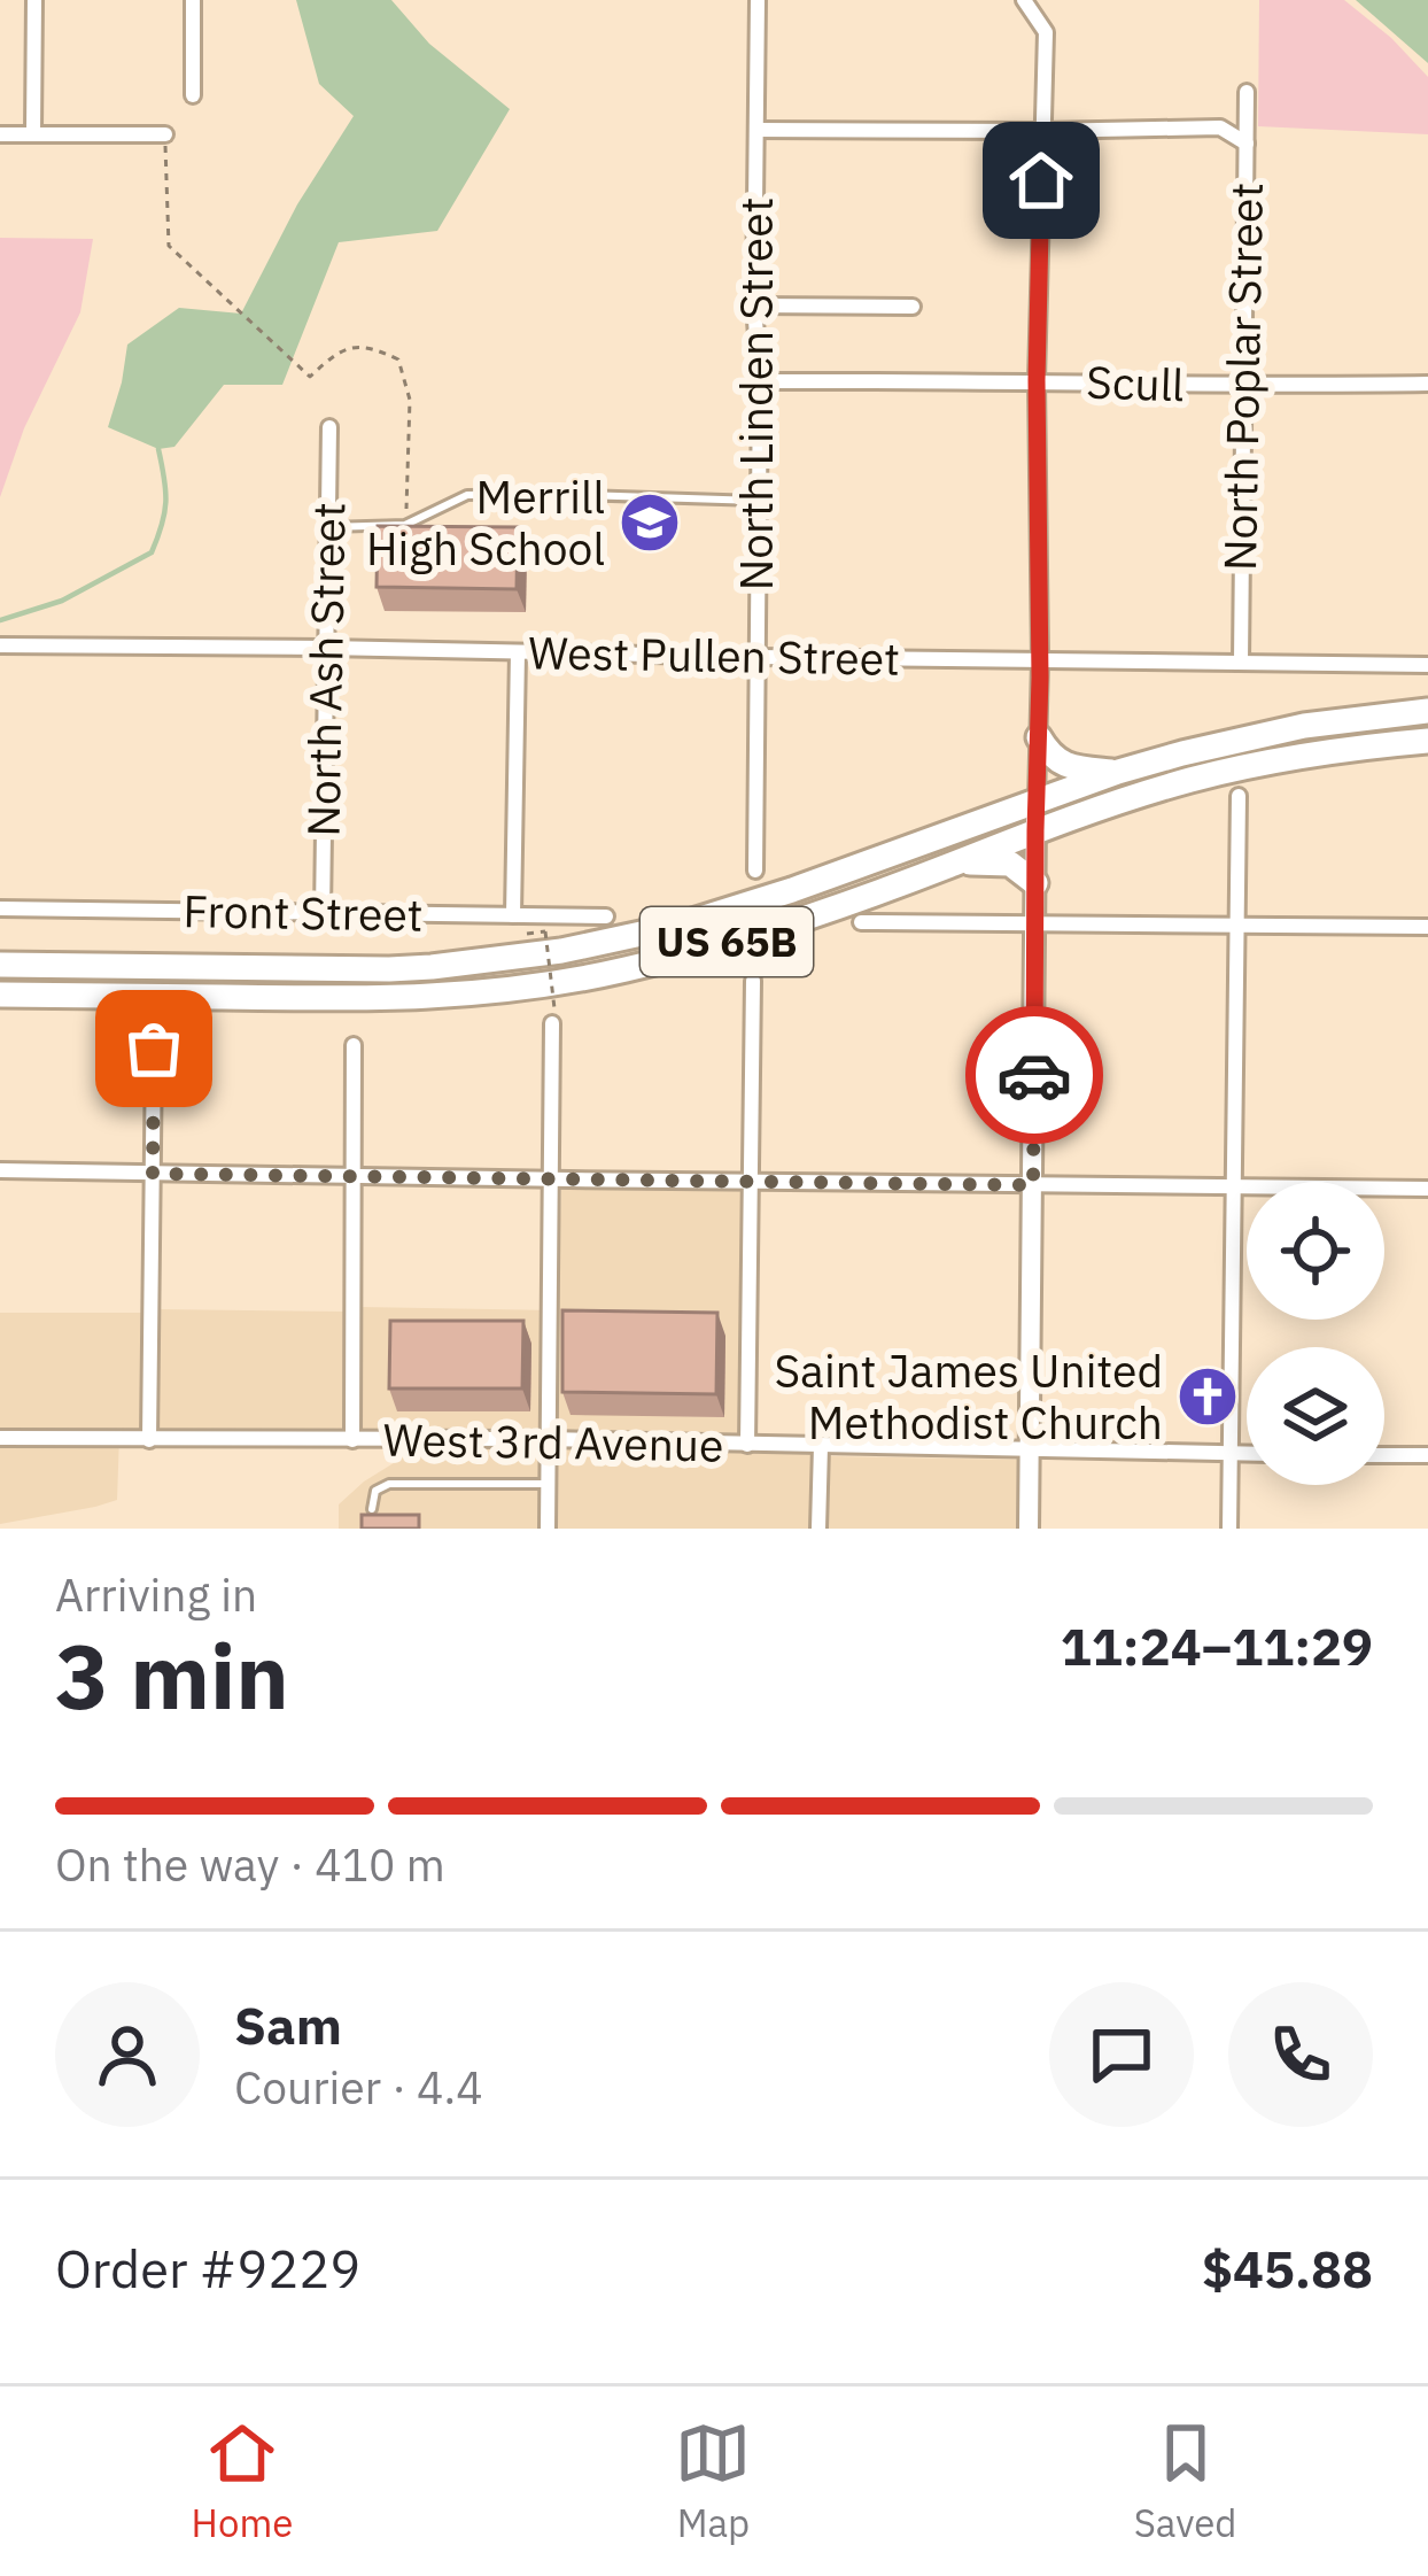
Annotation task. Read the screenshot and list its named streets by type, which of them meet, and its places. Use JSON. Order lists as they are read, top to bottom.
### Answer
{
  "streets": {
    "highway": ["US 65B"],
    "street": [
      "North Poplar Street",
      "Scull",
      "North Linden Street",
      "West Pullen Street",
      "North Ash Street",
      "Front Street",
      "West 3rd Avenue"
    ]
  },
  "crossings": [
    ["North Poplar Street", "Scull"],
    ["North Poplar Street", "West Pullen Street"],
    ["Scull", "North Linden Street"],
    ["North Linden Street", "West Pullen Street"],
    ["West Pullen Street", "North Ash Street"],
    ["North Ash Street", "Front Street"]
  ],
  "places": {
    "school or university": ["Merrill High School"],
    "church": ["Saint James United Methodist Church"]
  },
  "page": {
    "heading": ["3 min", "Arriving in", "11:24–11:29"],
    "panel": [
      "Sam",
      "Courier · 4.4",
      "Order #9229",
      "$45.88"
    ],
    "bar": "On the way · 410 m",
    "tabs": ["Home", "Map", "Saved"]
  }
}
